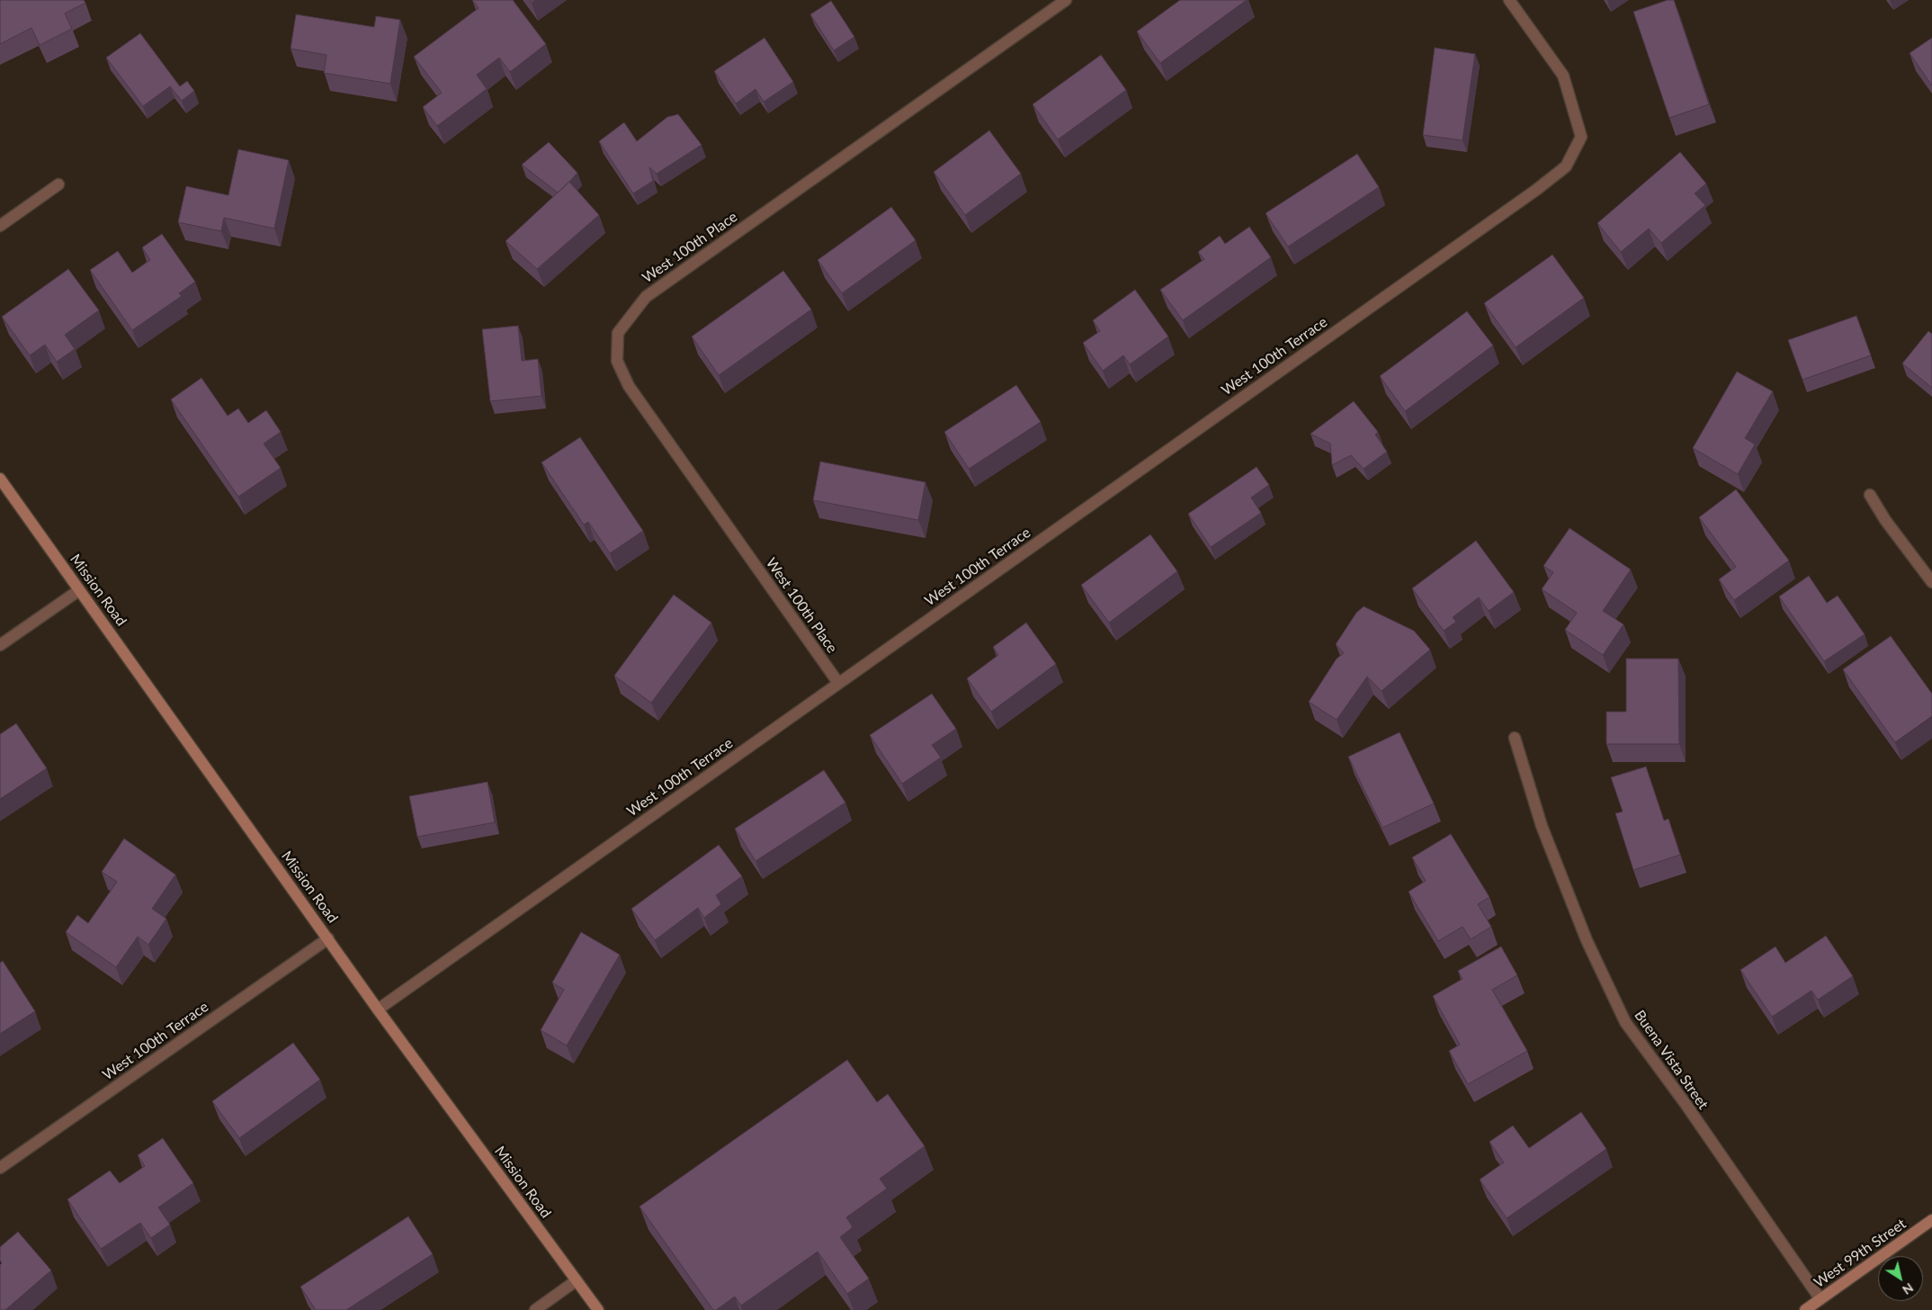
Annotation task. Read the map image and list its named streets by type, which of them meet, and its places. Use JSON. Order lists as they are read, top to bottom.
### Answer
{
  "streets": {
    "main road": ["Mission Road", "West 99th Street"],
    "street": ["West 100th Place", "West 100th Terrace", "Buena Vista Street"]
  },
  "crossings": [
    ["West 100th Place", "West 100th Terrace"],
    ["West 100th Terrace", "Mission Road"],
    ["Buena Vista Street", "West 99th Street"]
  ],
  "north": "bottom right"
}
